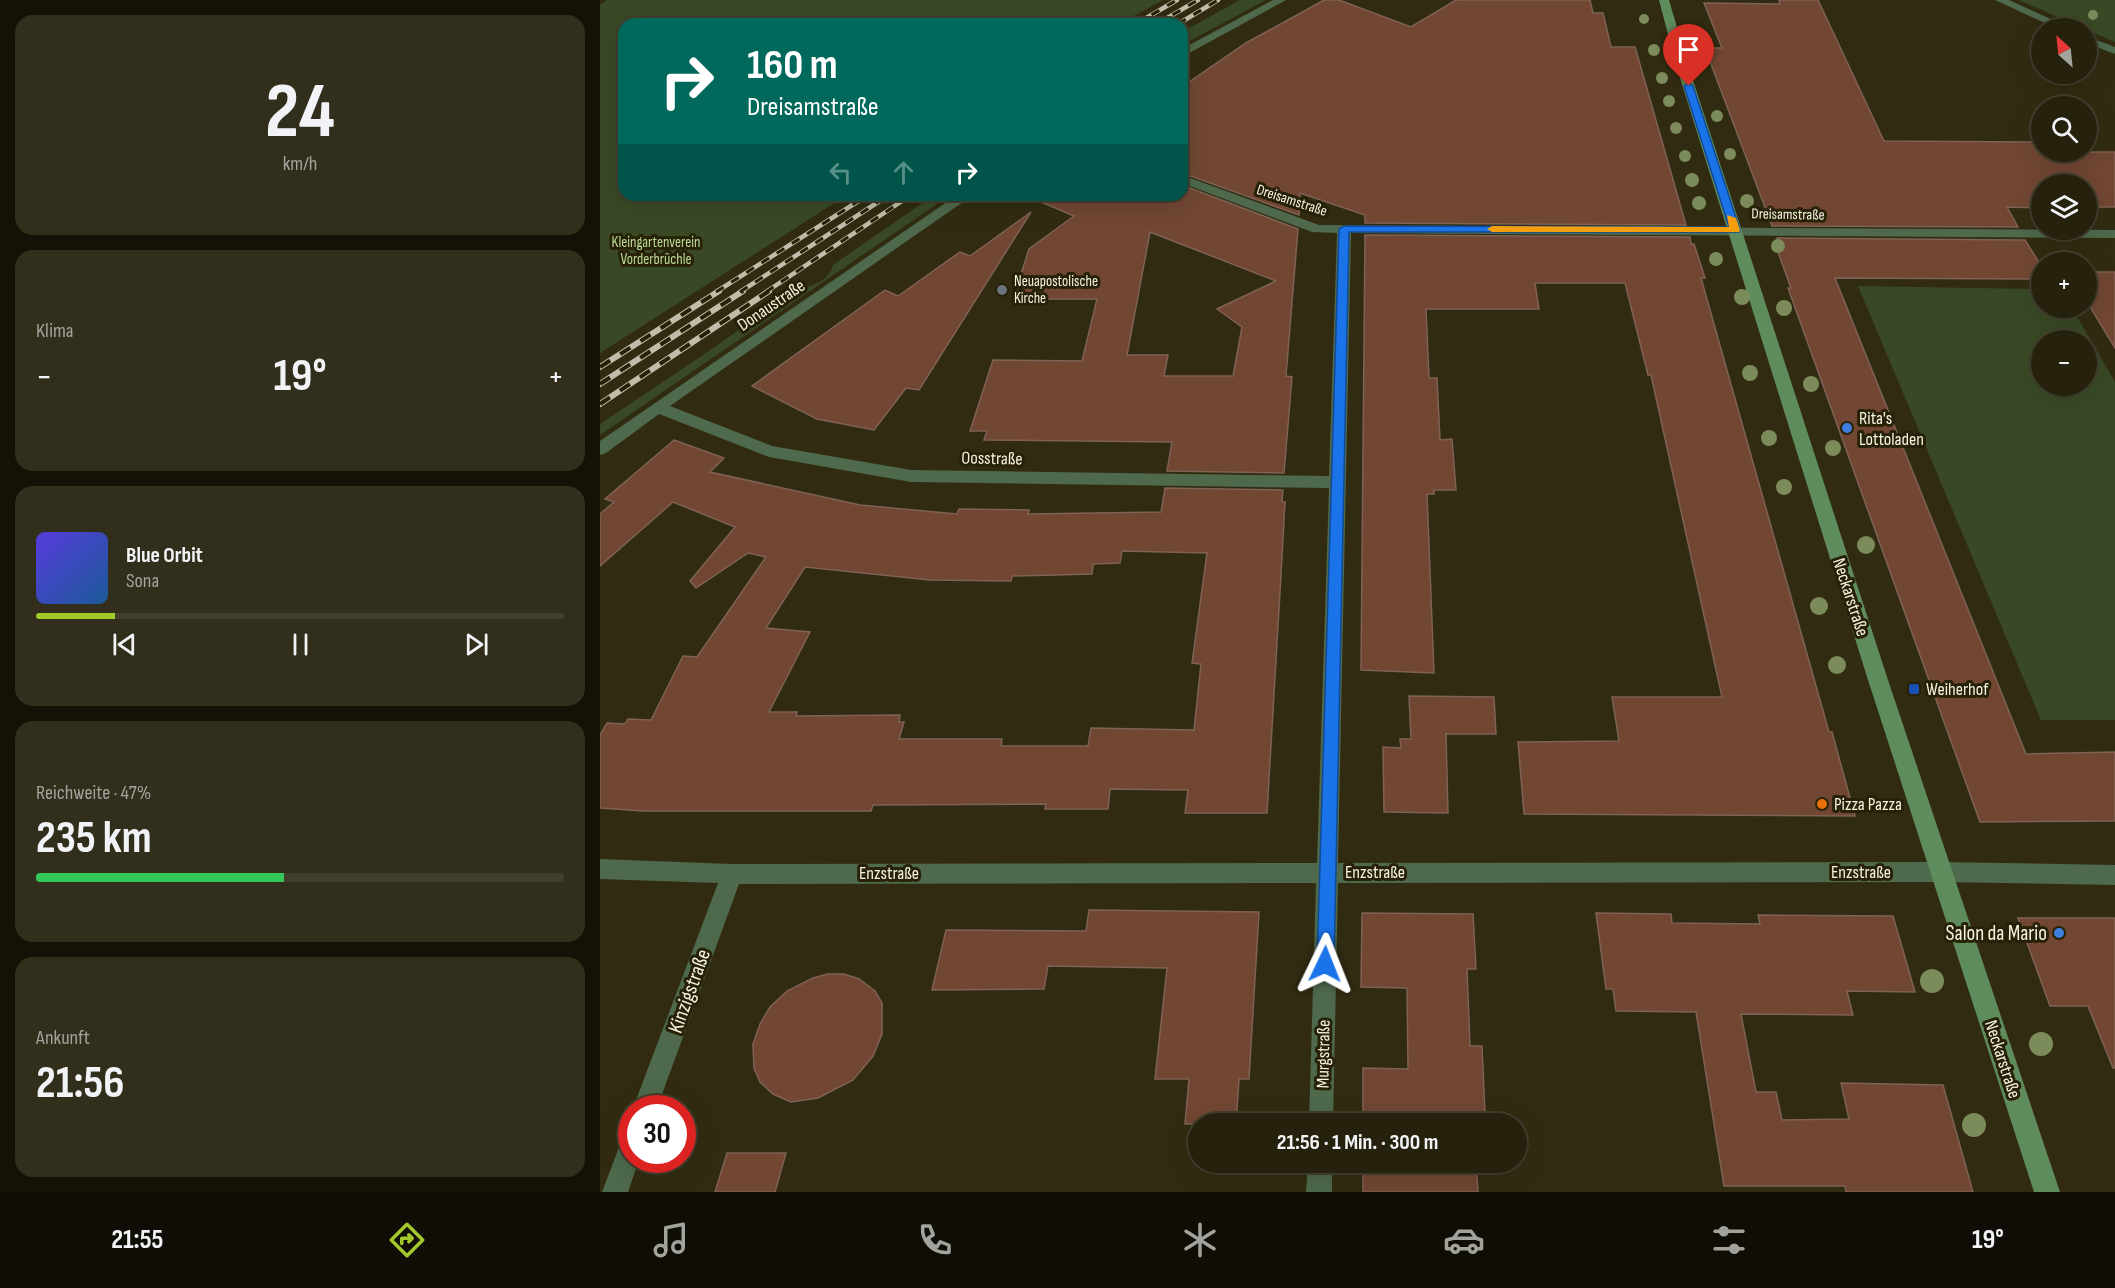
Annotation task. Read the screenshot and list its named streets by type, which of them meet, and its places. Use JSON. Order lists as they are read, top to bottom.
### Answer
{
  "streets": {
    "street": [
      "Dreisamstraße",
      "Donaustraße",
      "Oosstraße",
      "Neckarstraße",
      "Enzstraße",
      "Kinzigstraße",
      "Murgstraße"
    ]
  },
  "crossings": [
    ["Dreisamstraße", "Neckarstraße"],
    ["Dreisamstraße", "Murgstraße"],
    ["Donaustraße", "Oosstraße"],
    ["Oosstraße", "Murgstraße"],
    ["Neckarstraße", "Enzstraße"],
    ["Enzstraße", "Kinzigstraße"],
    ["Enzstraße", "Murgstraße"]
  ],
  "parks": ["Kleingartenverein Vorderbrüchle"],
  "places": {
    "other": [
      "Neuapostolische Kirche",
      "Rita's Lottoladen",
      "Pizza Pazza",
      "Salon da Mario"
    ],
    "transit": ["Weiherhof"]
  },
  "north": "top left",
  "page": {
    "tile": [
      ["24", "km/h"],
      "Klima",
      ["Reichweite · 47%", "235 km"],
      ["Ankunft", "21:56"]
    ],
    "map_buttons": ["+", "−"],
    "turn": ["160 m", "Dreisamstraße"],
    "heat": ["−", "19°", "+"],
    "song": ["Blue Orbit", "Sona"],
    "limit": "30",
    "trip": "21:56 · 1 Min. · 300 m",
    "tabs": ["21:55", "19°"]
  }
}
